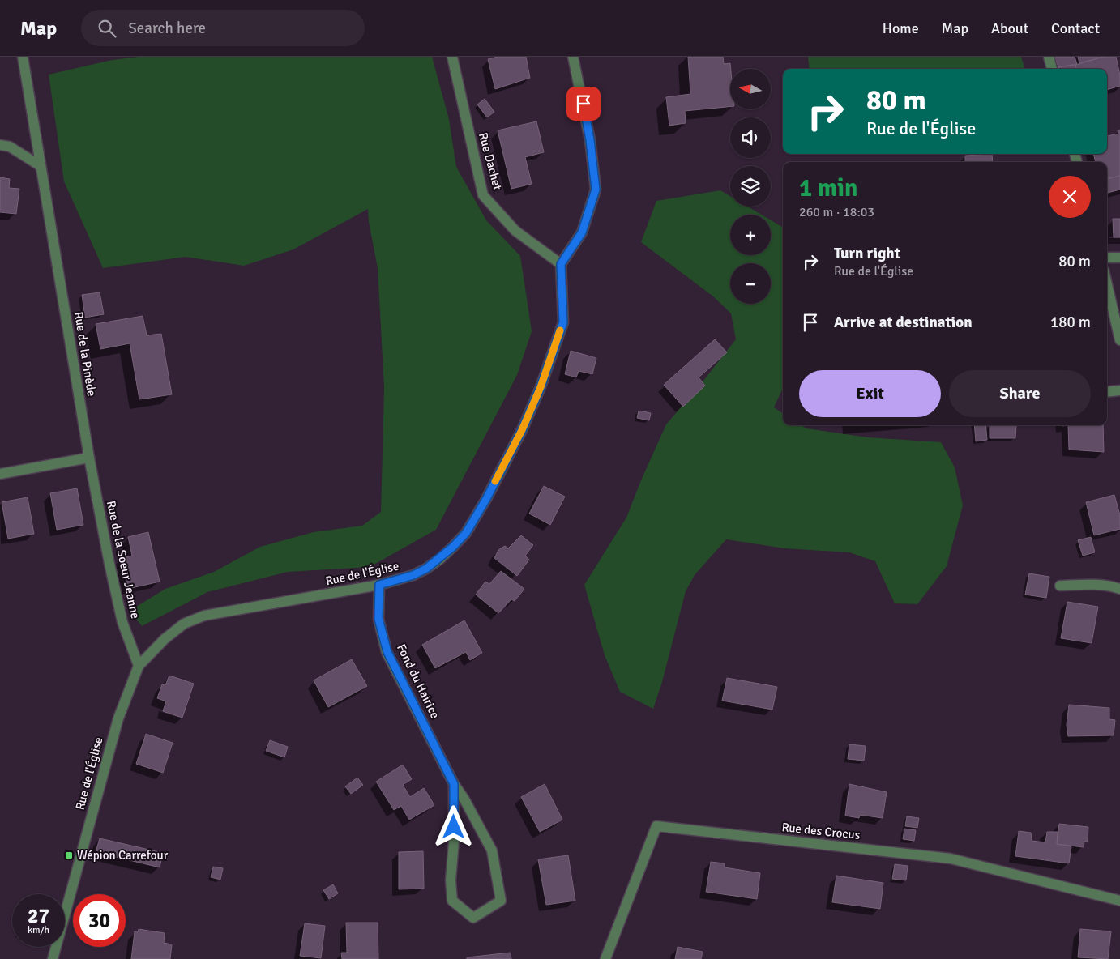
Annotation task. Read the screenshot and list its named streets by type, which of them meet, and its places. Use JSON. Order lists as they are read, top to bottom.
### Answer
{
  "streets": {
    "street": [
      "Rue Dachet",
      "Rue de la Pinède",
      "Rue de la Soeur Jeanne",
      "Rue de l'Église",
      "Fond du Hairice",
      "Rue des Crocus"
    ]
  },
  "crossings": [
    ["Rue Dachet", "Rue de l'Église"],
    ["Rue de la Pinède", "Rue de la Soeur Jeanne"],
    ["Rue de la Soeur Jeanne", "Rue de l'Église"],
    ["Rue de l'Église", "Fond du Hairice"]
  ],
  "places": {
    "transit": ["Wépion Carrefour"]
  },
  "north": "left",
  "page": {
    "header": "Map",
    "search": "Search here",
    "nav": [
      "Home",
      "Map",
      "About",
      "Contact"
    ],
    "map_buttons": ["+", "−"],
    "turn": ["80 m", "Rue de l'Église"],
    "heading": ["1 min", "260 m · 18:03"],
    "list": [
      {
        "name": "Turn right",
        "note": "Rue de l'Église",
        "value": "80 m"
      },
      {
        "name": "Arrive at destination",
        "value": "180 m"
      }
    ],
    "buttons": ["Exit", "Share"],
    "speed": "27 km/h",
    "limit": "30"
  }
}
